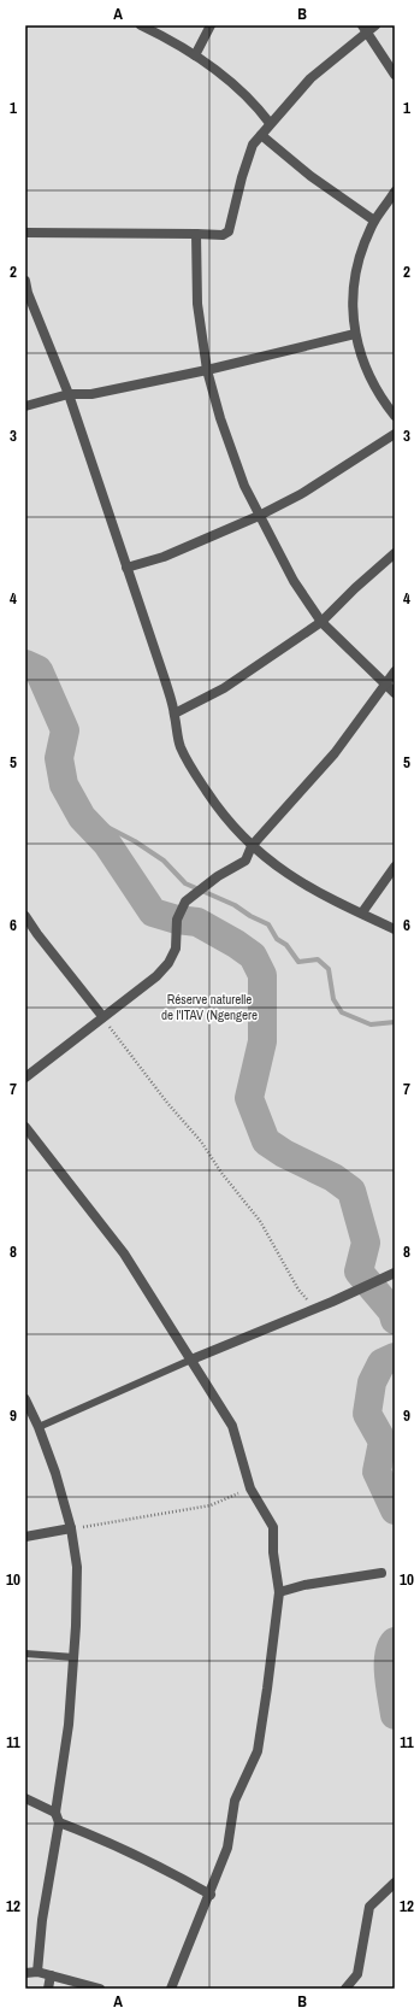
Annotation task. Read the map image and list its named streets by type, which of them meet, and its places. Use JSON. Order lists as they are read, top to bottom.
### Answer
{
  "parks": ["Réserve naturelle de l'ITAV (Ngengere"],
  "grid": {
    "columns": ["A", "B"],
    "rows": [
      "1",
      "2",
      "3",
      "4",
      "5",
      "6",
      "7",
      "8",
      "9",
      "10",
      "11",
      "12"
    ]
  }
}
